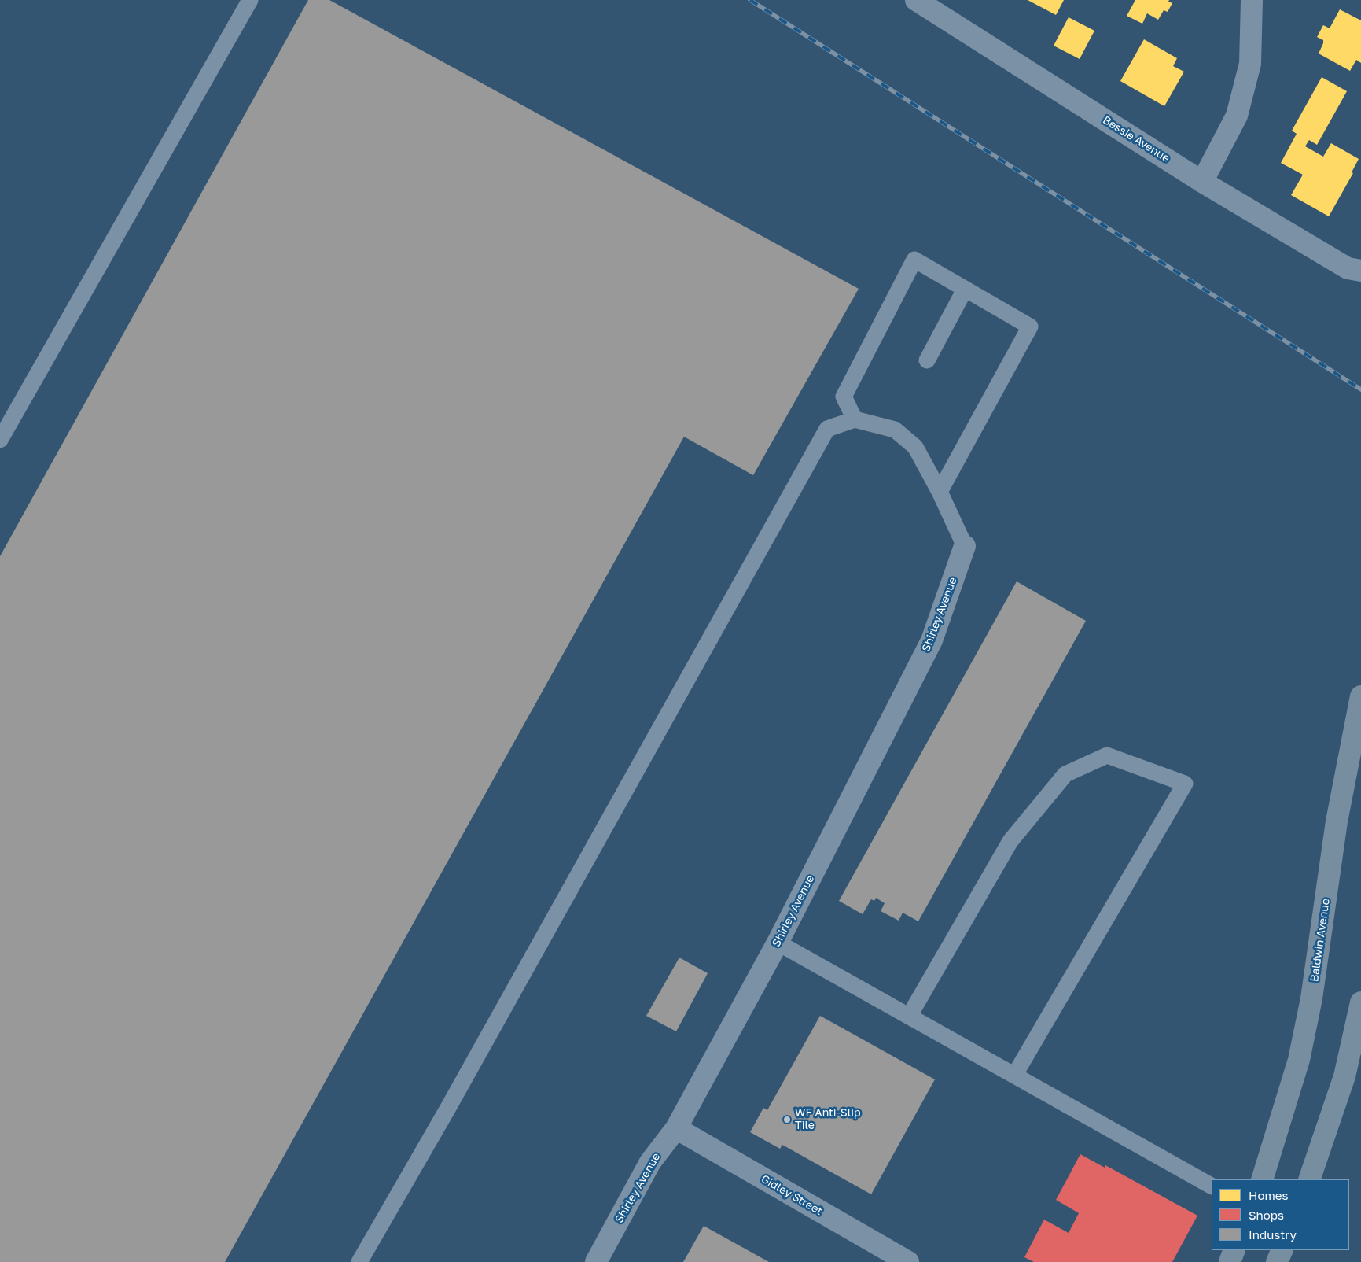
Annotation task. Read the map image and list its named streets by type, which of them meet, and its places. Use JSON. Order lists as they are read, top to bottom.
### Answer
{
  "streets": {
    "main road": ["Baldwin Avenue"],
    "street": ["Bessie Avenue", "Shirley Avenue", "Gidley Street"]
  },
  "crossings": [
    ["Shirley Avenue", "Gidley Street"]
  ],
  "places": ["WF Anti-Slip Tile"],
  "legend": ["Homes", "Shops", "Industry"]
}
